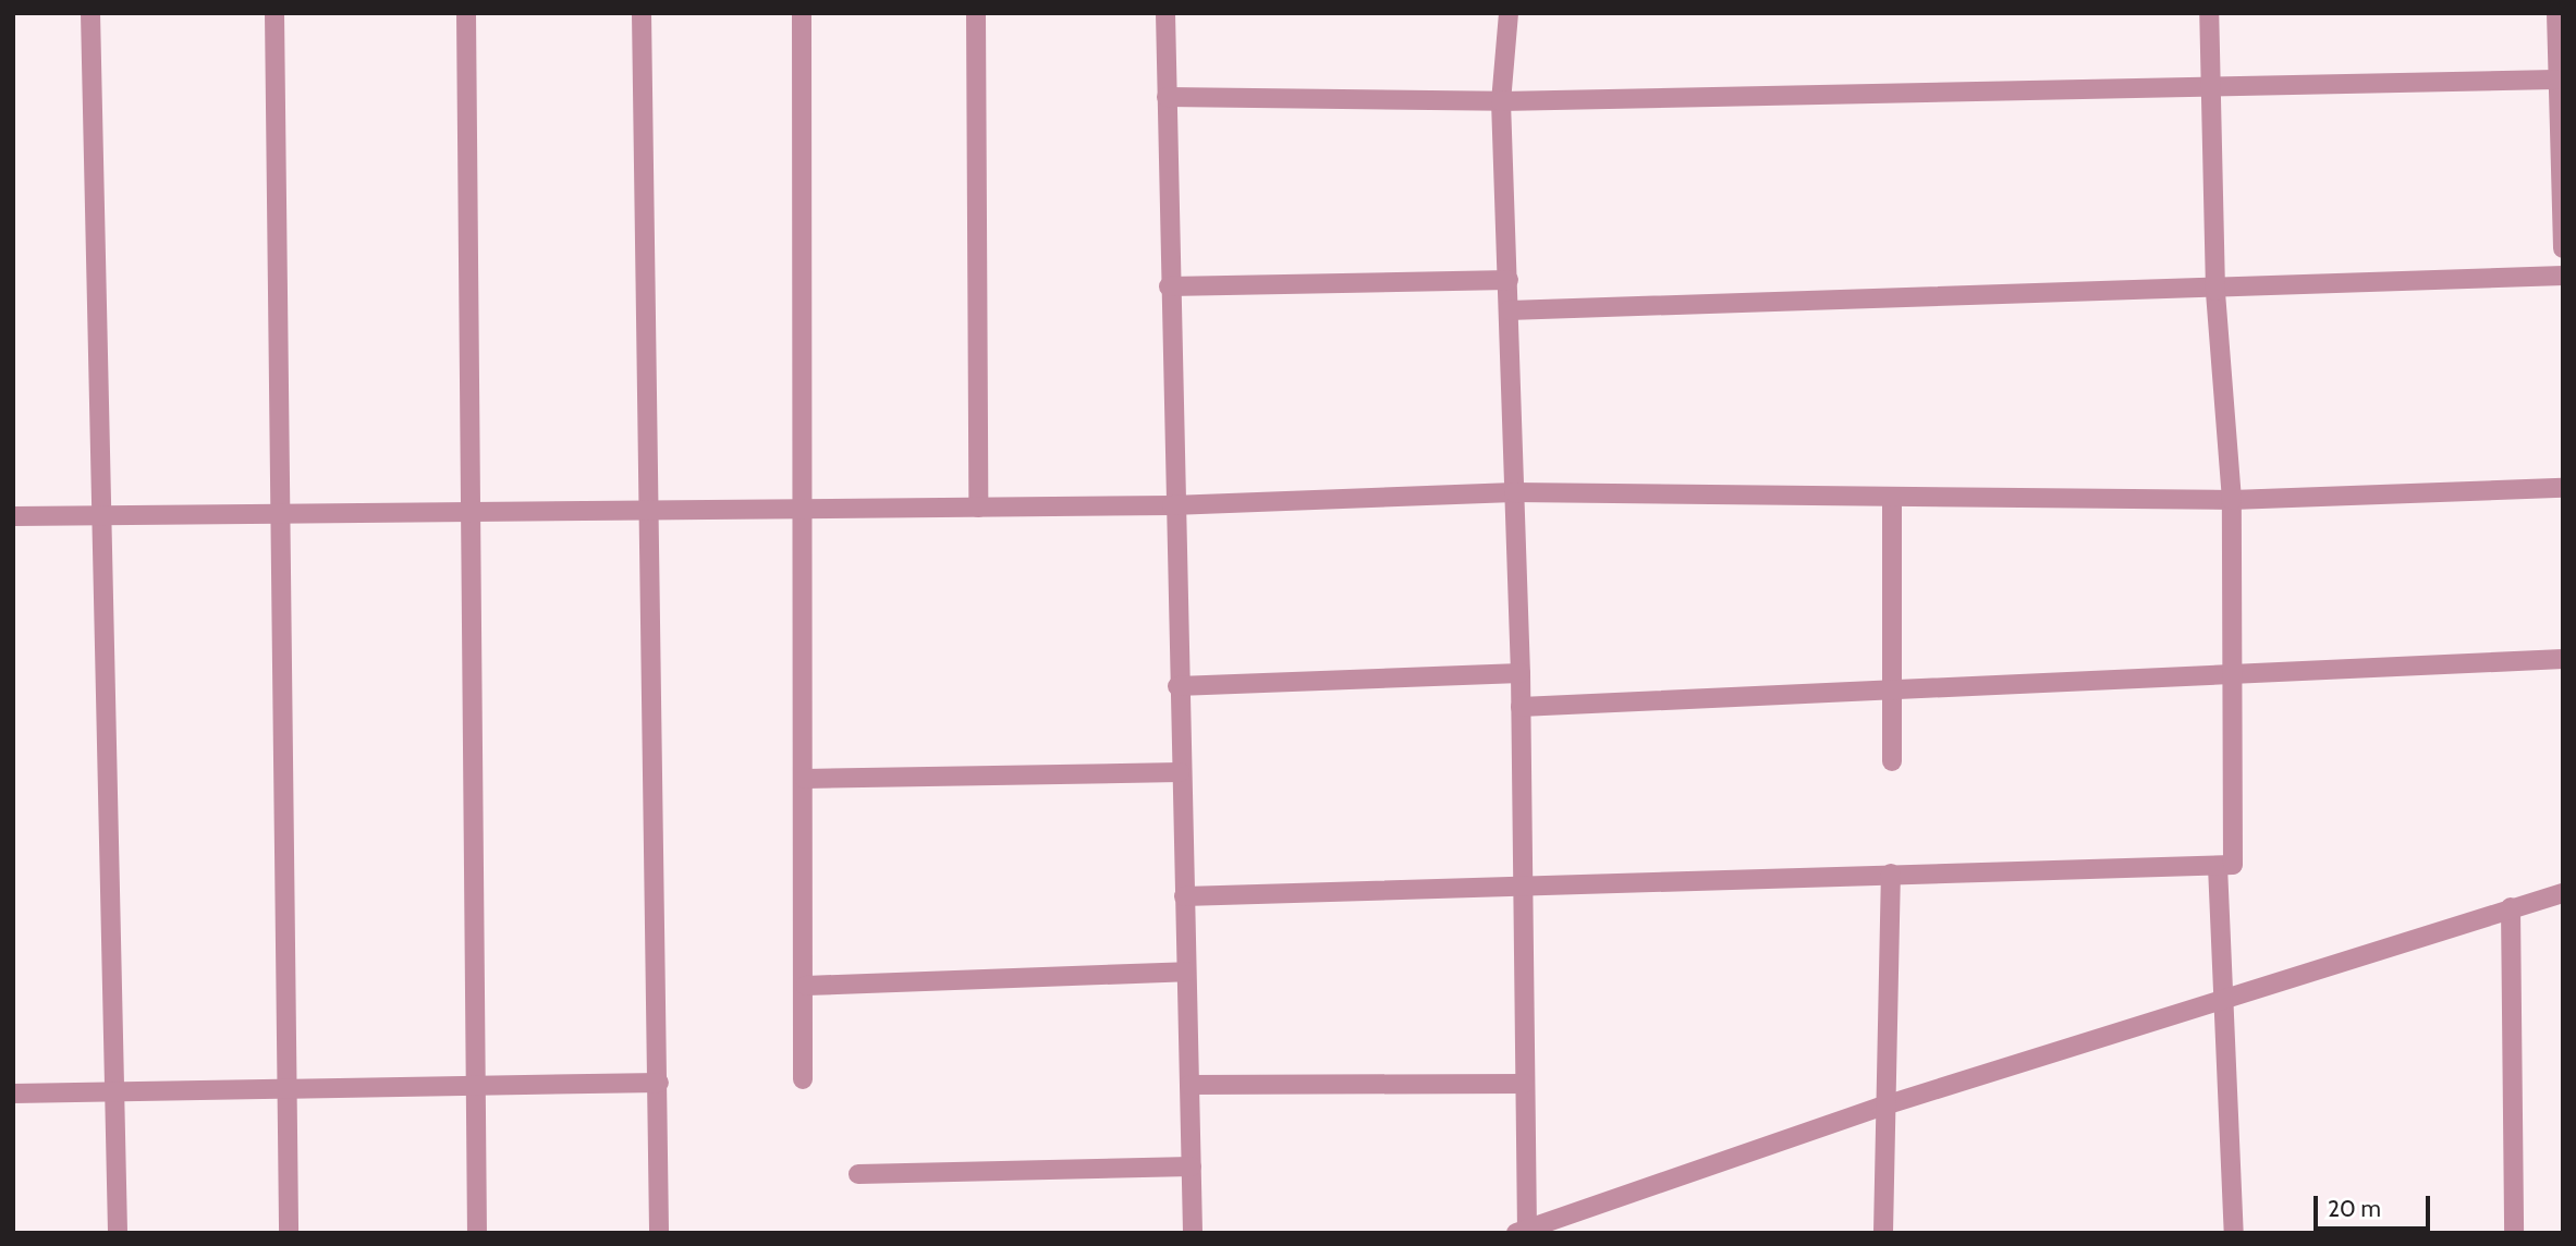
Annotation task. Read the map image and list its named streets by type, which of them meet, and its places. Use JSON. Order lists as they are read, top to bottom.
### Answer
{
  "scale_bar": "20 m"
}
